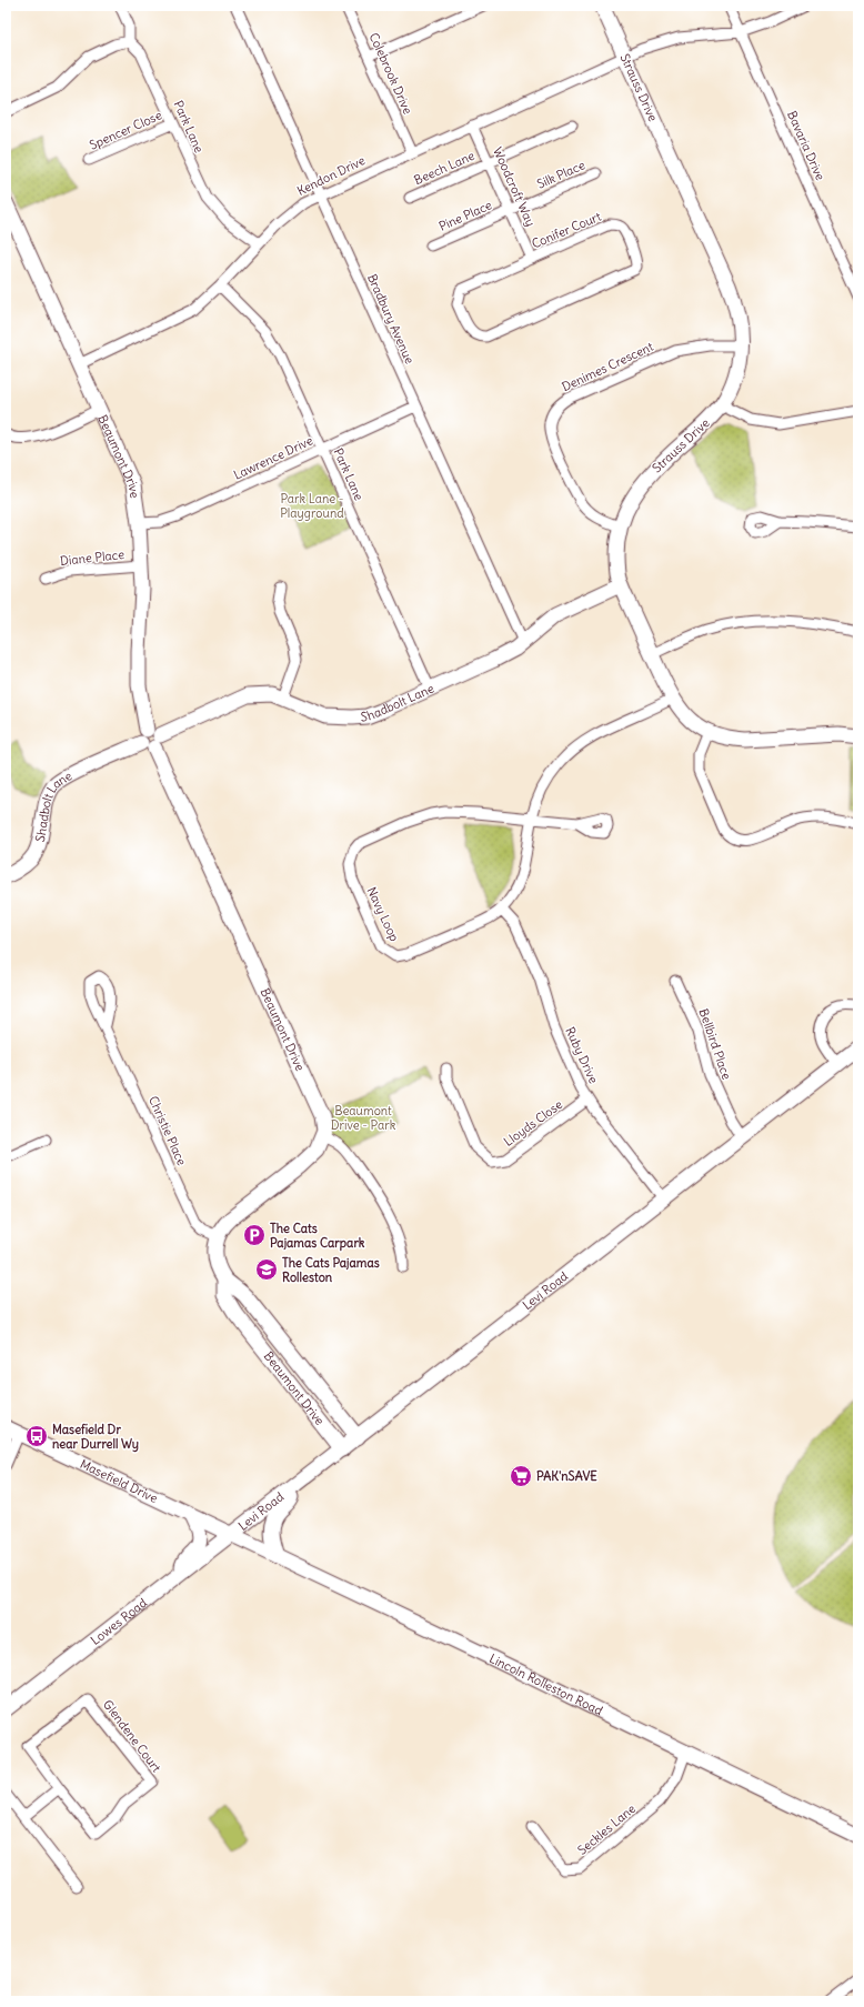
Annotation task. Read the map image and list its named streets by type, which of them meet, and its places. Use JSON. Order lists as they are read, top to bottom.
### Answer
{
  "streets": {
    "street": [
      "Colebrook Drive",
      "Strauss Drive",
      "Park Lane",
      "Spencer Close",
      "Bavaria Drive",
      "Beech Lane",
      "Silk Place",
      "Kendon Drive",
      "Woodcroft Way",
      "Pine Place",
      "Conifer Court",
      "Bradbury Avenue",
      "Denimes Crescent",
      "Beaumont Drive",
      "Lawrence Drive",
      "Diane Place",
      "Shadbolt Lane",
      "Navy Loop",
      "Bellbird Place",
      "Ruby Drive",
      "Lloyds Close",
      "Christie Place",
      "Levi Road",
      "Masefield Drive",
      "Lowes Road",
      "Lincoln Rolleston Road",
      "Glendene Court",
      "Seckles Lane"
    ]
  },
  "crossings": [
    ["Colebrook Drive", "Kendon Drive"],
    ["Strauss Drive", "Kendon Drive"],
    ["Strauss Drive", "Denimes Crescent"],
    ["Strauss Drive", "Shadbolt Lane"],
    ["Strauss Drive", "Navy Loop"],
    ["Park Lane", "Spencer Close"],
    ["Park Lane", "Kendon Drive"],
    ["Park Lane", "Lawrence Drive"],
    ["Park Lane", "Shadbolt Lane"],
    ["Bavaria Drive", "Kendon Drive"],
    ["Beech Lane", "Woodcroft Way"],
    ["Silk Place", "Woodcroft Way"],
    ["Silk Place", "Pine Place"],
    ["Kendon Drive", "Woodcroft Way"],
    ["Kendon Drive", "Bradbury Avenue"],
    ["Kendon Drive", "Beaumont Drive"],
    ["Woodcroft Way", "Pine Place"],
    ["Woodcroft Way", "Conifer Court"],
    ["Bradbury Avenue", "Lawrence Drive"],
    ["Bradbury Avenue", "Shadbolt Lane"],
    ["Beaumont Drive", "Lawrence Drive"],
    ["Beaumont Drive", "Diane Place"],
    ["Beaumont Drive", "Shadbolt Lane"],
    ["Beaumont Drive", "Christie Place"],
    ["Beaumont Drive", "Levi Road"],
    ["Navy Loop", "Ruby Drive"],
    ["Bellbird Place", "Levi Road"],
    ["Ruby Drive", "Lloyds Close"],
    ["Ruby Drive", "Levi Road"],
    ["Levi Road", "Masefield Drive"],
    ["Levi Road", "Lowes Road"],
    ["Levi Road", "Lincoln Rolleston Road"],
    ["Masefield Drive", "Lowes Road"],
    ["Masefield Drive", "Lincoln Rolleston Road"],
    ["Lowes Road", "Lincoln Rolleston Road"],
    ["Lincoln Rolleston Road", "Seckles Lane"]
  ],
  "parks": ["Park Lane - Playground", "Beaumont Drive - Park"],
  "places": {
    "parking": ["The Cats Pajamas Carpark"],
    "school or university": ["The Cats Pajamas Rolleston"],
    "bus stop": ["Masefield Dr near Durrell Wy"],
    "supermarket": ["PAK'nSAVE"]
  }
}
